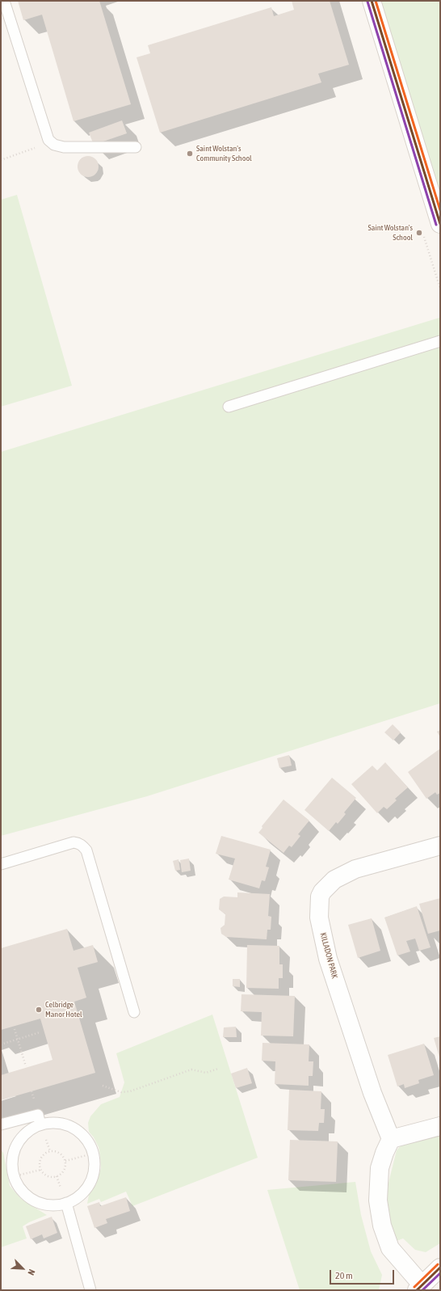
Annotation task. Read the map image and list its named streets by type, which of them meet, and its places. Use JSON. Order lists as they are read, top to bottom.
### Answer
{
  "streets": {
    "street": ["KILLADON PARK"]
  },
  "places": ["Saint Wolstan's Community School", "Saint Wolstan's School", "Celbridge Manor Hotel"],
  "scale_bar": "20 m",
  "north": "bottom right"
}
